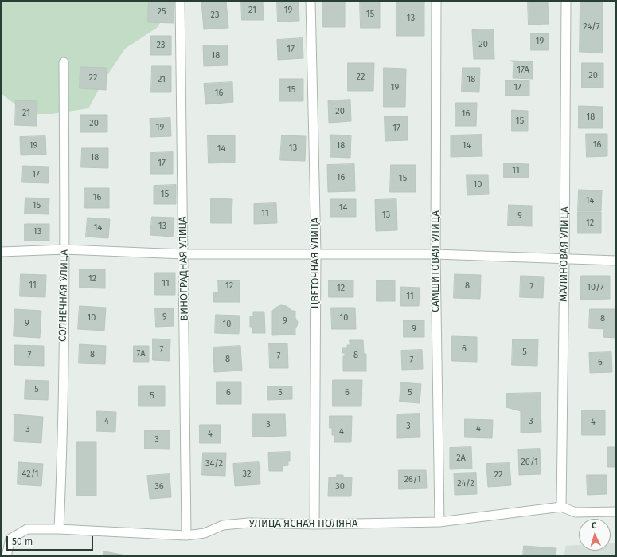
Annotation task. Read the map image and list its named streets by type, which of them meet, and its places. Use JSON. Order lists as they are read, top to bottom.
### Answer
{
  "streets": {
    "street": [
      "МАЛИНОВАЯ УЛИЦА",
      "САМШИТОВАЯ УЛИЦА",
      "ЦВЕТОЧНАЯ УЛИЦА",
      "ВИНОГРАДНАЯ УЛИЦА",
      "СОЛНЕЧНАЯ УЛИЦА",
      "УЛИЦА ЯСНАЯ ПОЛЯНА"
    ]
  },
  "crossings": [
    ["МАЛИНОВАЯ УЛИЦА", "УЛИЦА ЯСНАЯ ПОЛЯНА"],
    ["САМШИТОВАЯ УЛИЦА", "УЛИЦА ЯСНАЯ ПОЛЯНА"],
    ["ЦВЕТОЧНАЯ УЛИЦА", "УЛИЦА ЯСНАЯ ПОЛЯНА"],
    ["ВИНОГРАДНАЯ УЛИЦА", "УЛИЦА ЯСНАЯ ПОЛЯНА"],
    ["СОЛНЕЧНАЯ УЛИЦА", "УЛИЦА ЯСНАЯ ПОЛЯНА"]
  ],
  "house_numbers": [
    "21",
    "19",
    "25",
    "15",
    "23",
    "13",
    "24/7",
    "19",
    "20",
    "23",
    "17",
    "18",
    "17А",
    "20",
    "22",
    "22",
    "21",
    "18",
    "19",
    "17",
    "15",
    "16",
    "20",
    "21",
    "16",
    "18",
    "15",
    "20",
    "19",
    "17",
    "16",
    "19",
    "18",
    "14",
    "13",
    "14",
    "18",
    "17",
    "11",
    "17",
    "16",
    "15",
    "10",
    "15",
    "16",
    "14",
    "15",
    "14",
    "11",
    "13",
    "9",
    "12",
    "13",
    "14",
    "13",
    "12",
    "11",
    "11",
    "12",
    "8",
    "7",
    "10/7",
    "12",
    "11",
    "9",
    "10",
    "10",
    "8",
    "9",
    "9",
    "10",
    "9",
    "6",
    "7",
    "5",
    "7А",
    "8",
    "7",
    "8",
    "7",
    "8",
    "7",
    "6",
    "5",
    "6",
    "5",
    "6",
    "5",
    "5",
    "4",
    "3",
    "4",
    "3",
    "3",
    "4",
    "3",
    "4",
    "4",
    "3",
    "2А",
    "20/1",
    "34/2",
    "42/1",
    "32",
    "22",
    "26/1",
    "24/2",
    "36",
    "30"
  ],
  "scale_bar": "50 m",
  "north": "top"
}
